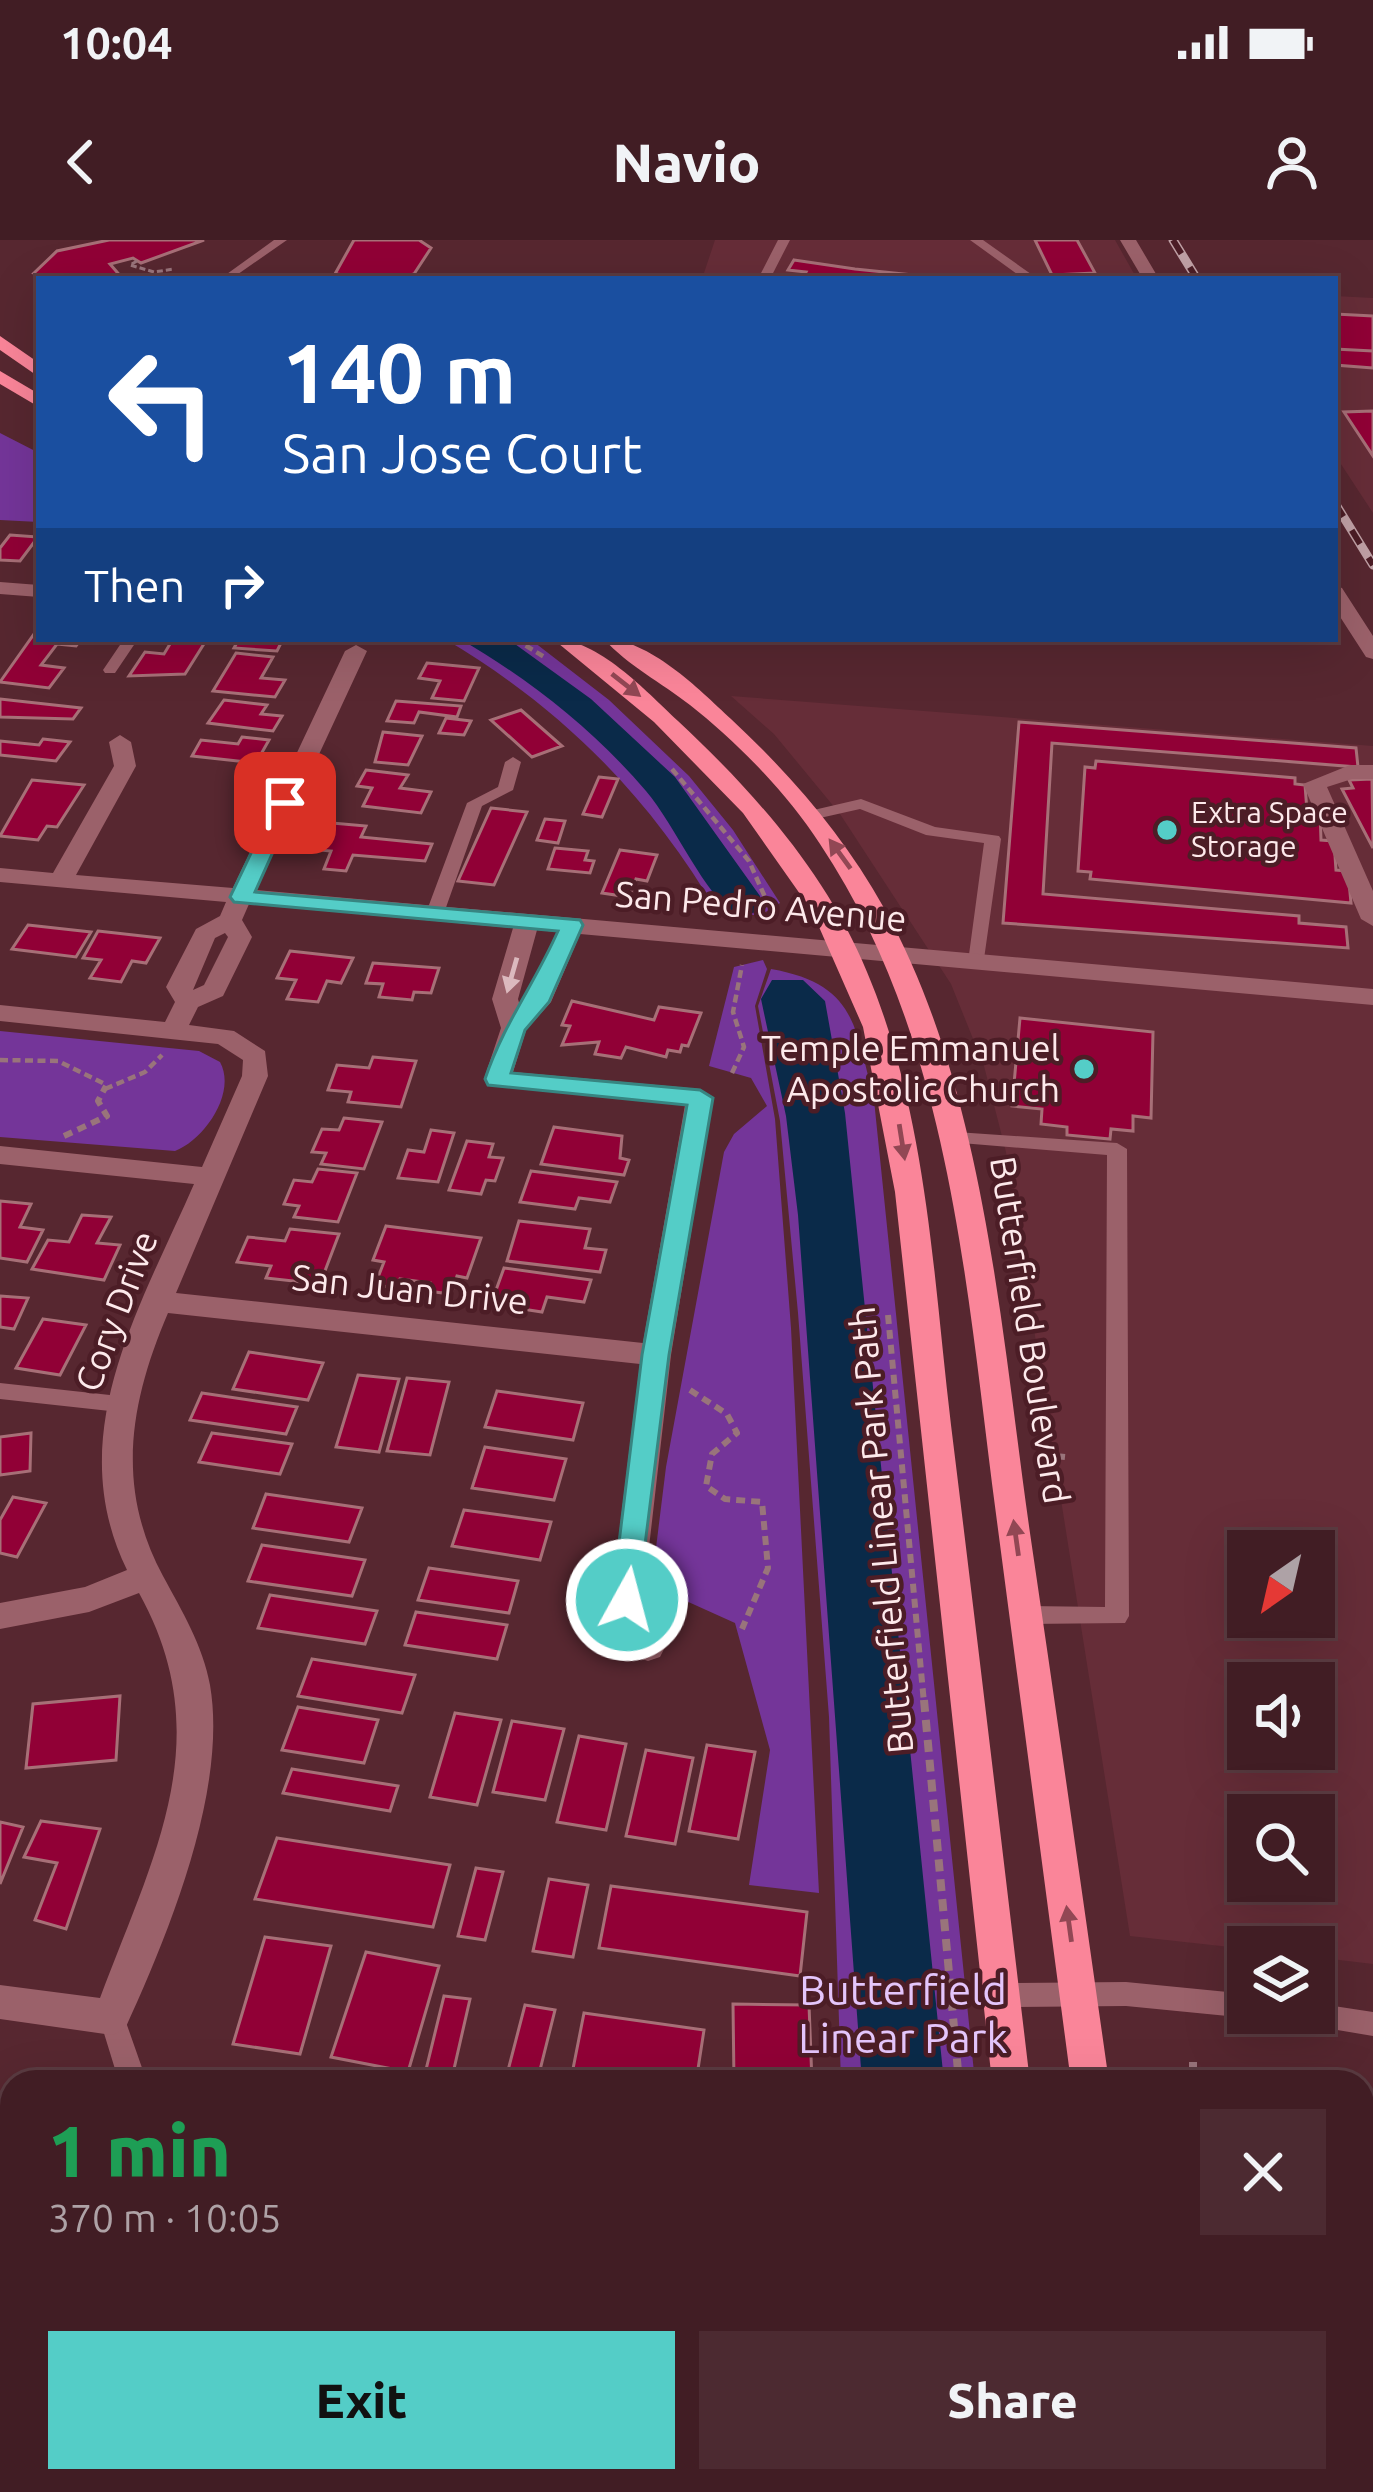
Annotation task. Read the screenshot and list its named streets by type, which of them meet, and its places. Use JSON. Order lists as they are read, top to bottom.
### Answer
{
  "streets": {
    "main road": ["Butterfield Boulevard"],
    "street": ["San Pedro Avenue", "San Juan Drive", "Cory Drive"],
    "path": ["Butterfield Linear Park Path"]
  },
  "crossings": [
    ["San Pedro Avenue", "Butterfield Boulevard"],
    ["San Juan Drive", "Cory Drive"]
  ],
  "parks": ["Butterfield Linear Park"],
  "places": ["Extra Space Storage", "Temple Emmanuel Apostolic Church"],
  "north": "bottom left",
  "page": {
    "status": "10:04",
    "header": "Navio",
    "turn": ["140 m", "San Jose Court"],
    "then": "Then",
    "heading": ["1 min", "370 m · 10:05"],
    "buttons": ["Exit", "Share"]
  }
}
